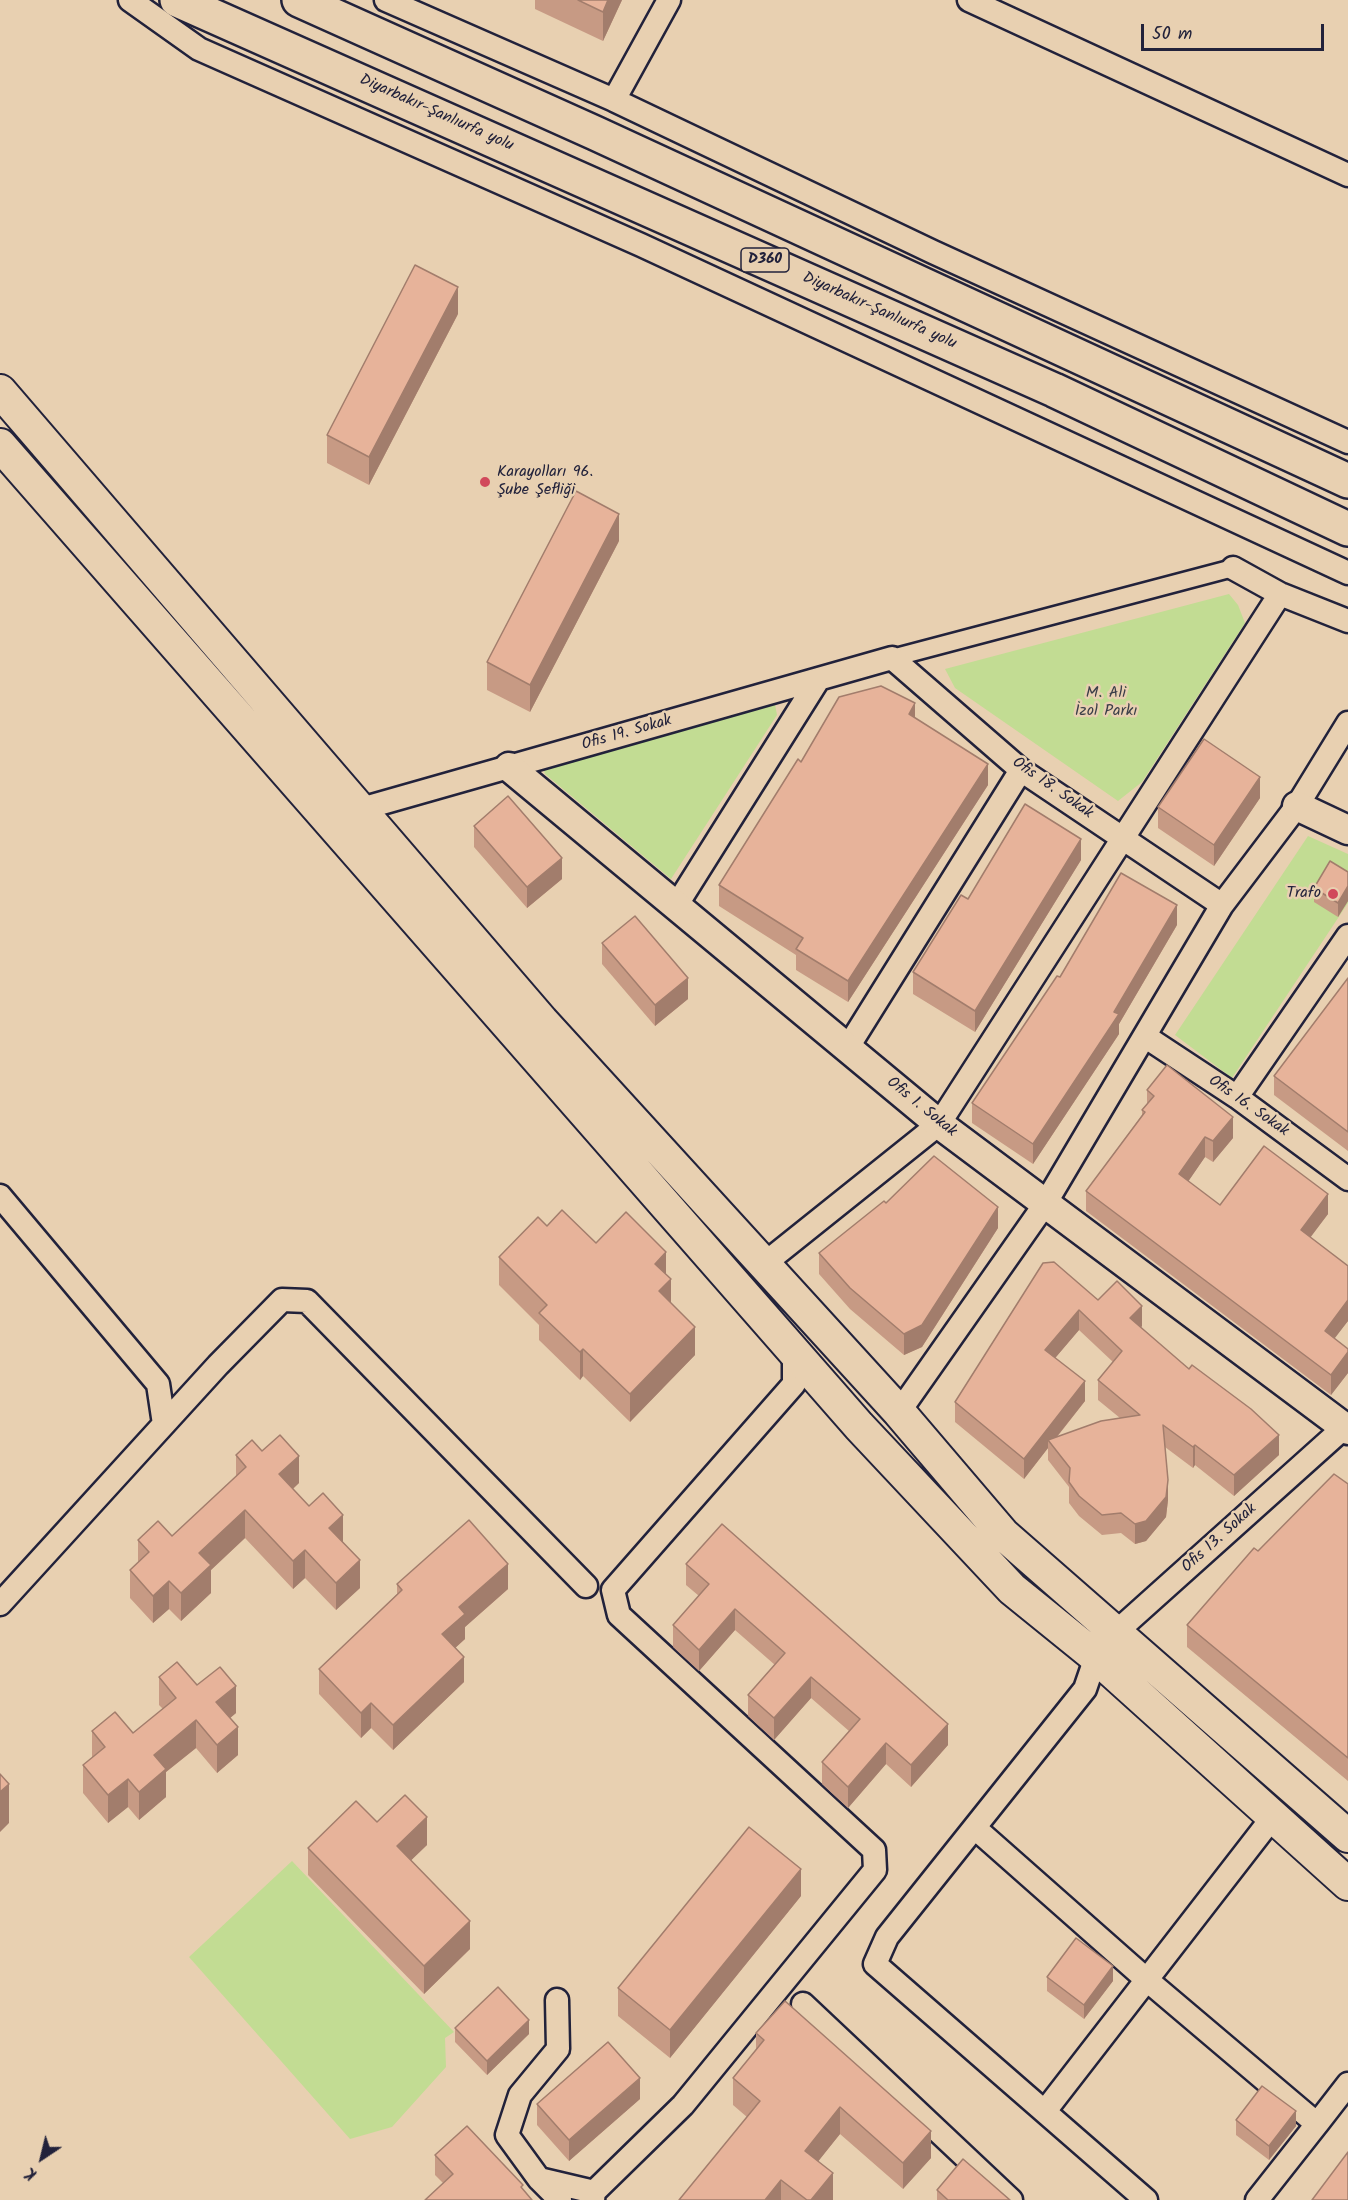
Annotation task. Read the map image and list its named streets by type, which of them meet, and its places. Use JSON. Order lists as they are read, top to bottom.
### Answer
{
  "streets": {
    "highway": ["Diyarbakır-Şanlıurfa yolu", "D360"],
    "street": [
      "Ofis 19. Sokak",
      "Ofis 18. Sokak",
      "Ofis 16. Sokak",
      "Ofis 1. Sokak",
      "Ofis 13. Sokak"
    ]
  },
  "crossings": [
    ["Ofis 19. Sokak", "Ofis 18. Sokak"],
    ["Ofis 19. Sokak", "Ofis 1. Sokak"],
    ["Ofis 1. Sokak", "Ofis 13. Sokak"]
  ],
  "parks": ["M. Ali İzol Parkı"],
  "places": ["Karayolları 96. Şube Şefliği", "Trafo"],
  "scale_bar": "50 m",
  "north": "bottom left"
}
